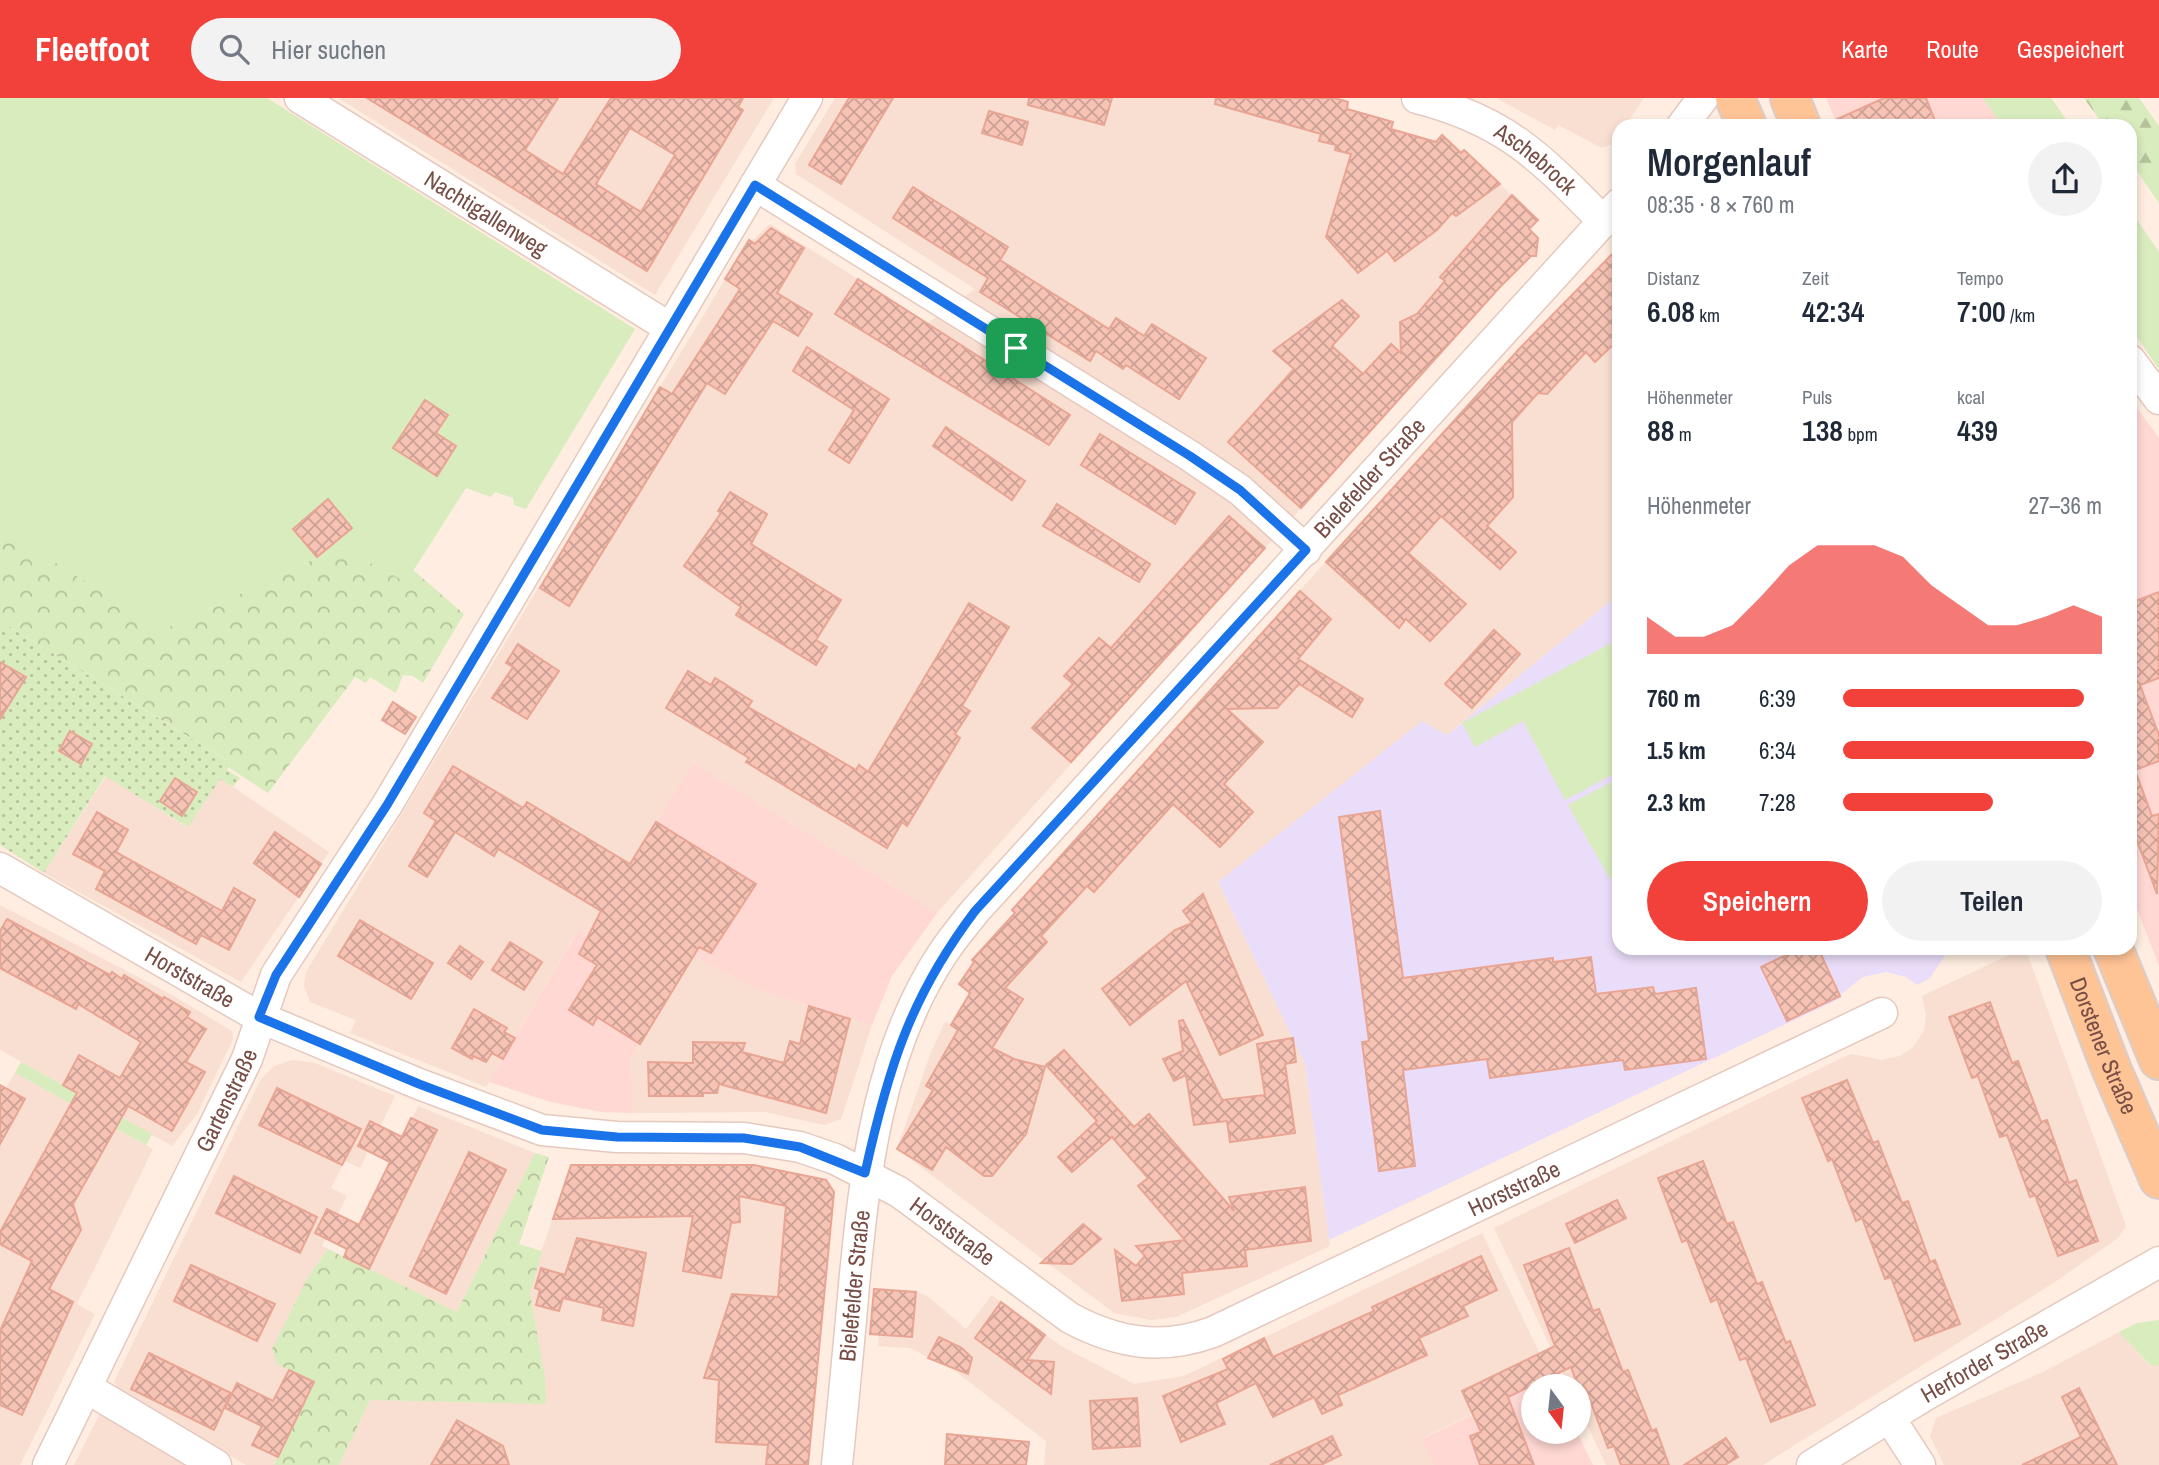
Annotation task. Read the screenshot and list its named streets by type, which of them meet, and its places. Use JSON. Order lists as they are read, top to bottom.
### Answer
{
  "streets": {
    "main road": ["Dorstener Straße"],
    "street": [
      "Aschebrock",
      "Nachtigallenweg",
      "Bielefelder Straße",
      "Horststraße",
      "Gartenstraße",
      "Herforder Straße"
    ]
  },
  "crossings": [
    ["Aschebrock", "Bielefelder Straße"],
    ["Nachtigallenweg", "Gartenstraße"],
    ["Bielefelder Straße", "Horststraße"],
    ["Horststraße", "Gartenstraße"]
  ],
  "north": "bottom",
  "page": {
    "header": "Fleetfoot",
    "search": "Hier suchen",
    "nav": ["Karte", "Route", "Gespeichert"],
    "heading": ["Morgenlauf", "08:35 · 8 × 760 m"],
    "stats": [
      ["Distanz", "6.08 km"],
      ["Zeit", "42:34"],
      ["Tempo", "7:00 /km"],
      ["Höhenmeter", "88 m"],
      ["Puls", "138 bpm"],
      ["kcal", "439"]
    ],
    "chart": ["Höhenmeter", "27–36 m"],
    "list": [
      {
        "name": "760 m",
        "note": "6:39"
      },
      {
        "name": "1.5 km",
        "note": "6:34"
      },
      {
        "name": "2.3 km",
        "note": "7:28"
      }
    ],
    "buttons": ["Speichern", "Teilen"]
  }
}
